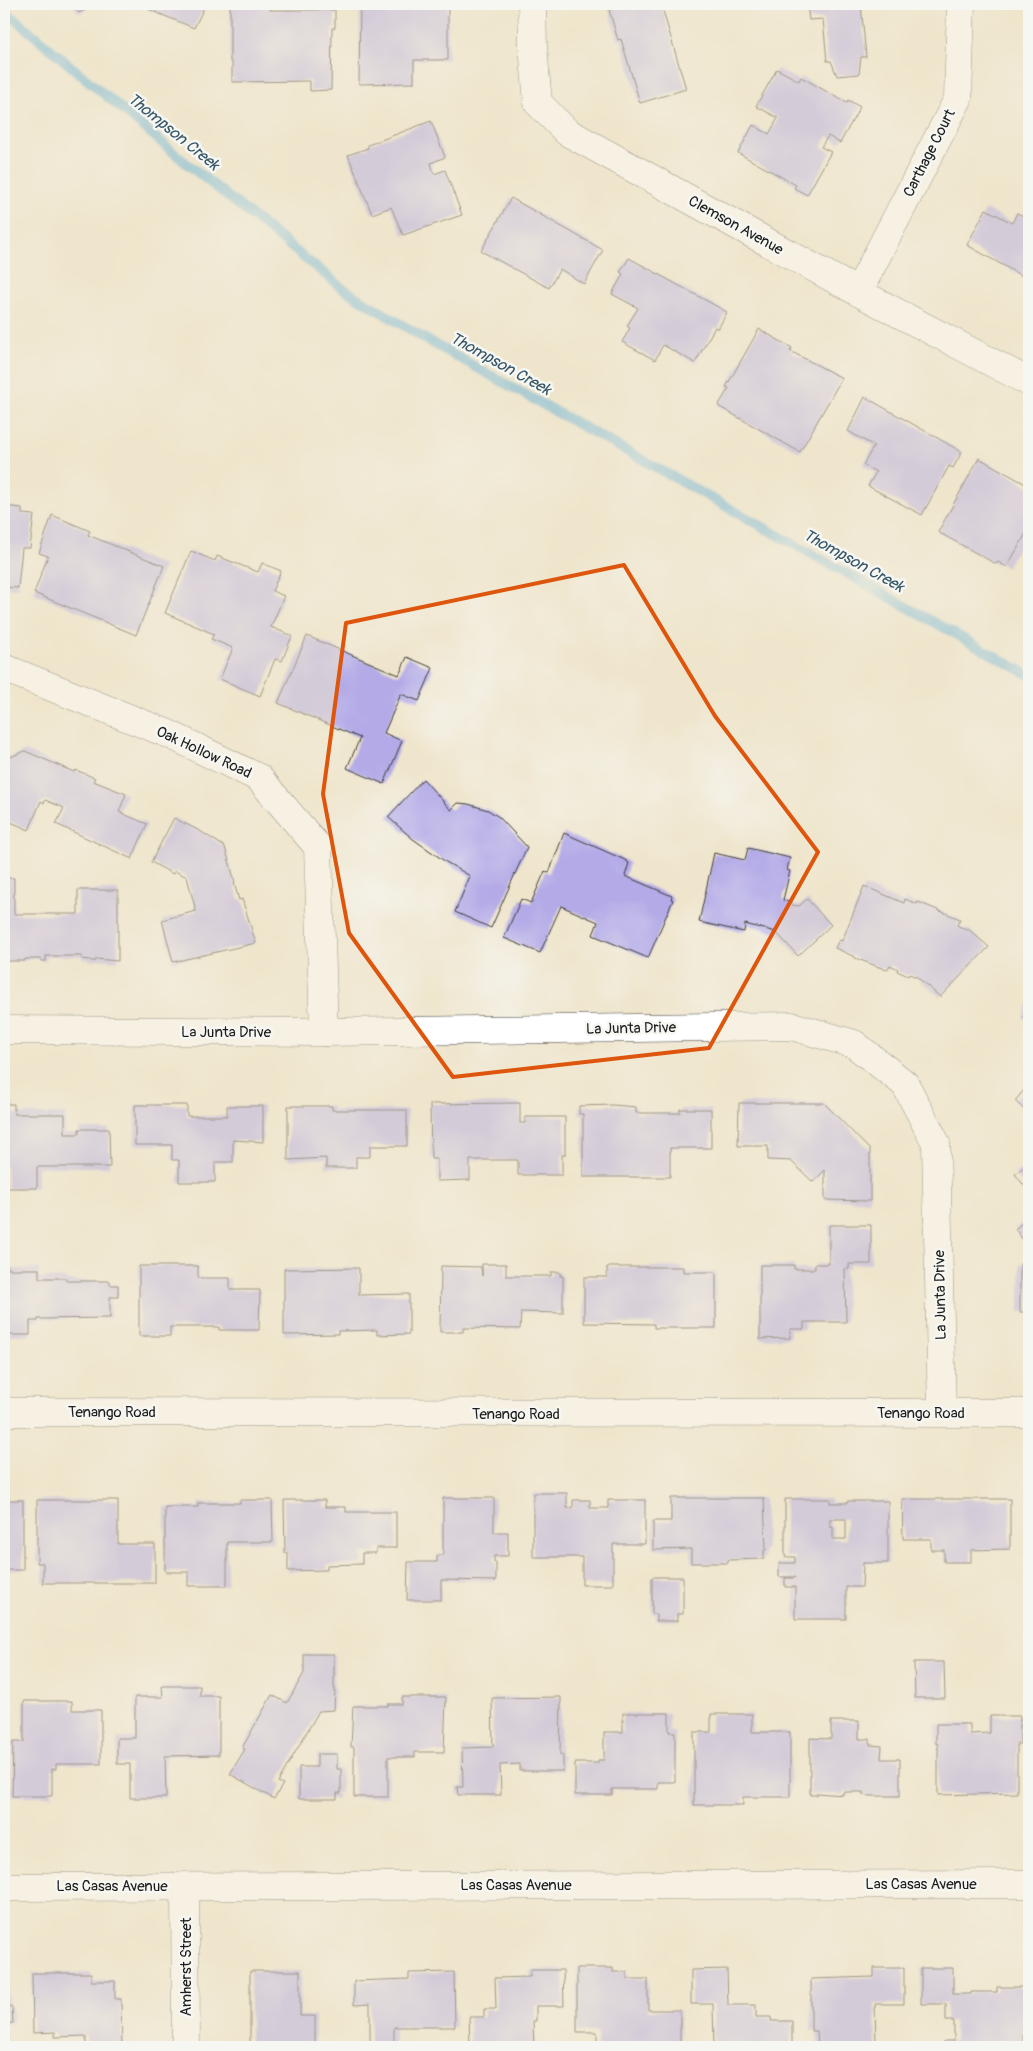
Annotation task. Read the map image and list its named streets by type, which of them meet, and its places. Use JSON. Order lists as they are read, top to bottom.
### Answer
{
  "streets": {
    "street": [
      "Carthage Court",
      "Clemson Avenue",
      "Oak Hollow Road",
      "La Junta Drive",
      "Tenango Road",
      "Las Casas Avenue",
      "Amherst Street"
    ]
  },
  "crossings": [
    ["Carthage Court", "Clemson Avenue"],
    ["Oak Hollow Road", "La Junta Drive"],
    ["La Junta Drive", "Tenango Road"],
    ["Las Casas Avenue", "Amherst Street"]
  ],
  "water": ["Thompson Creek"]
}
